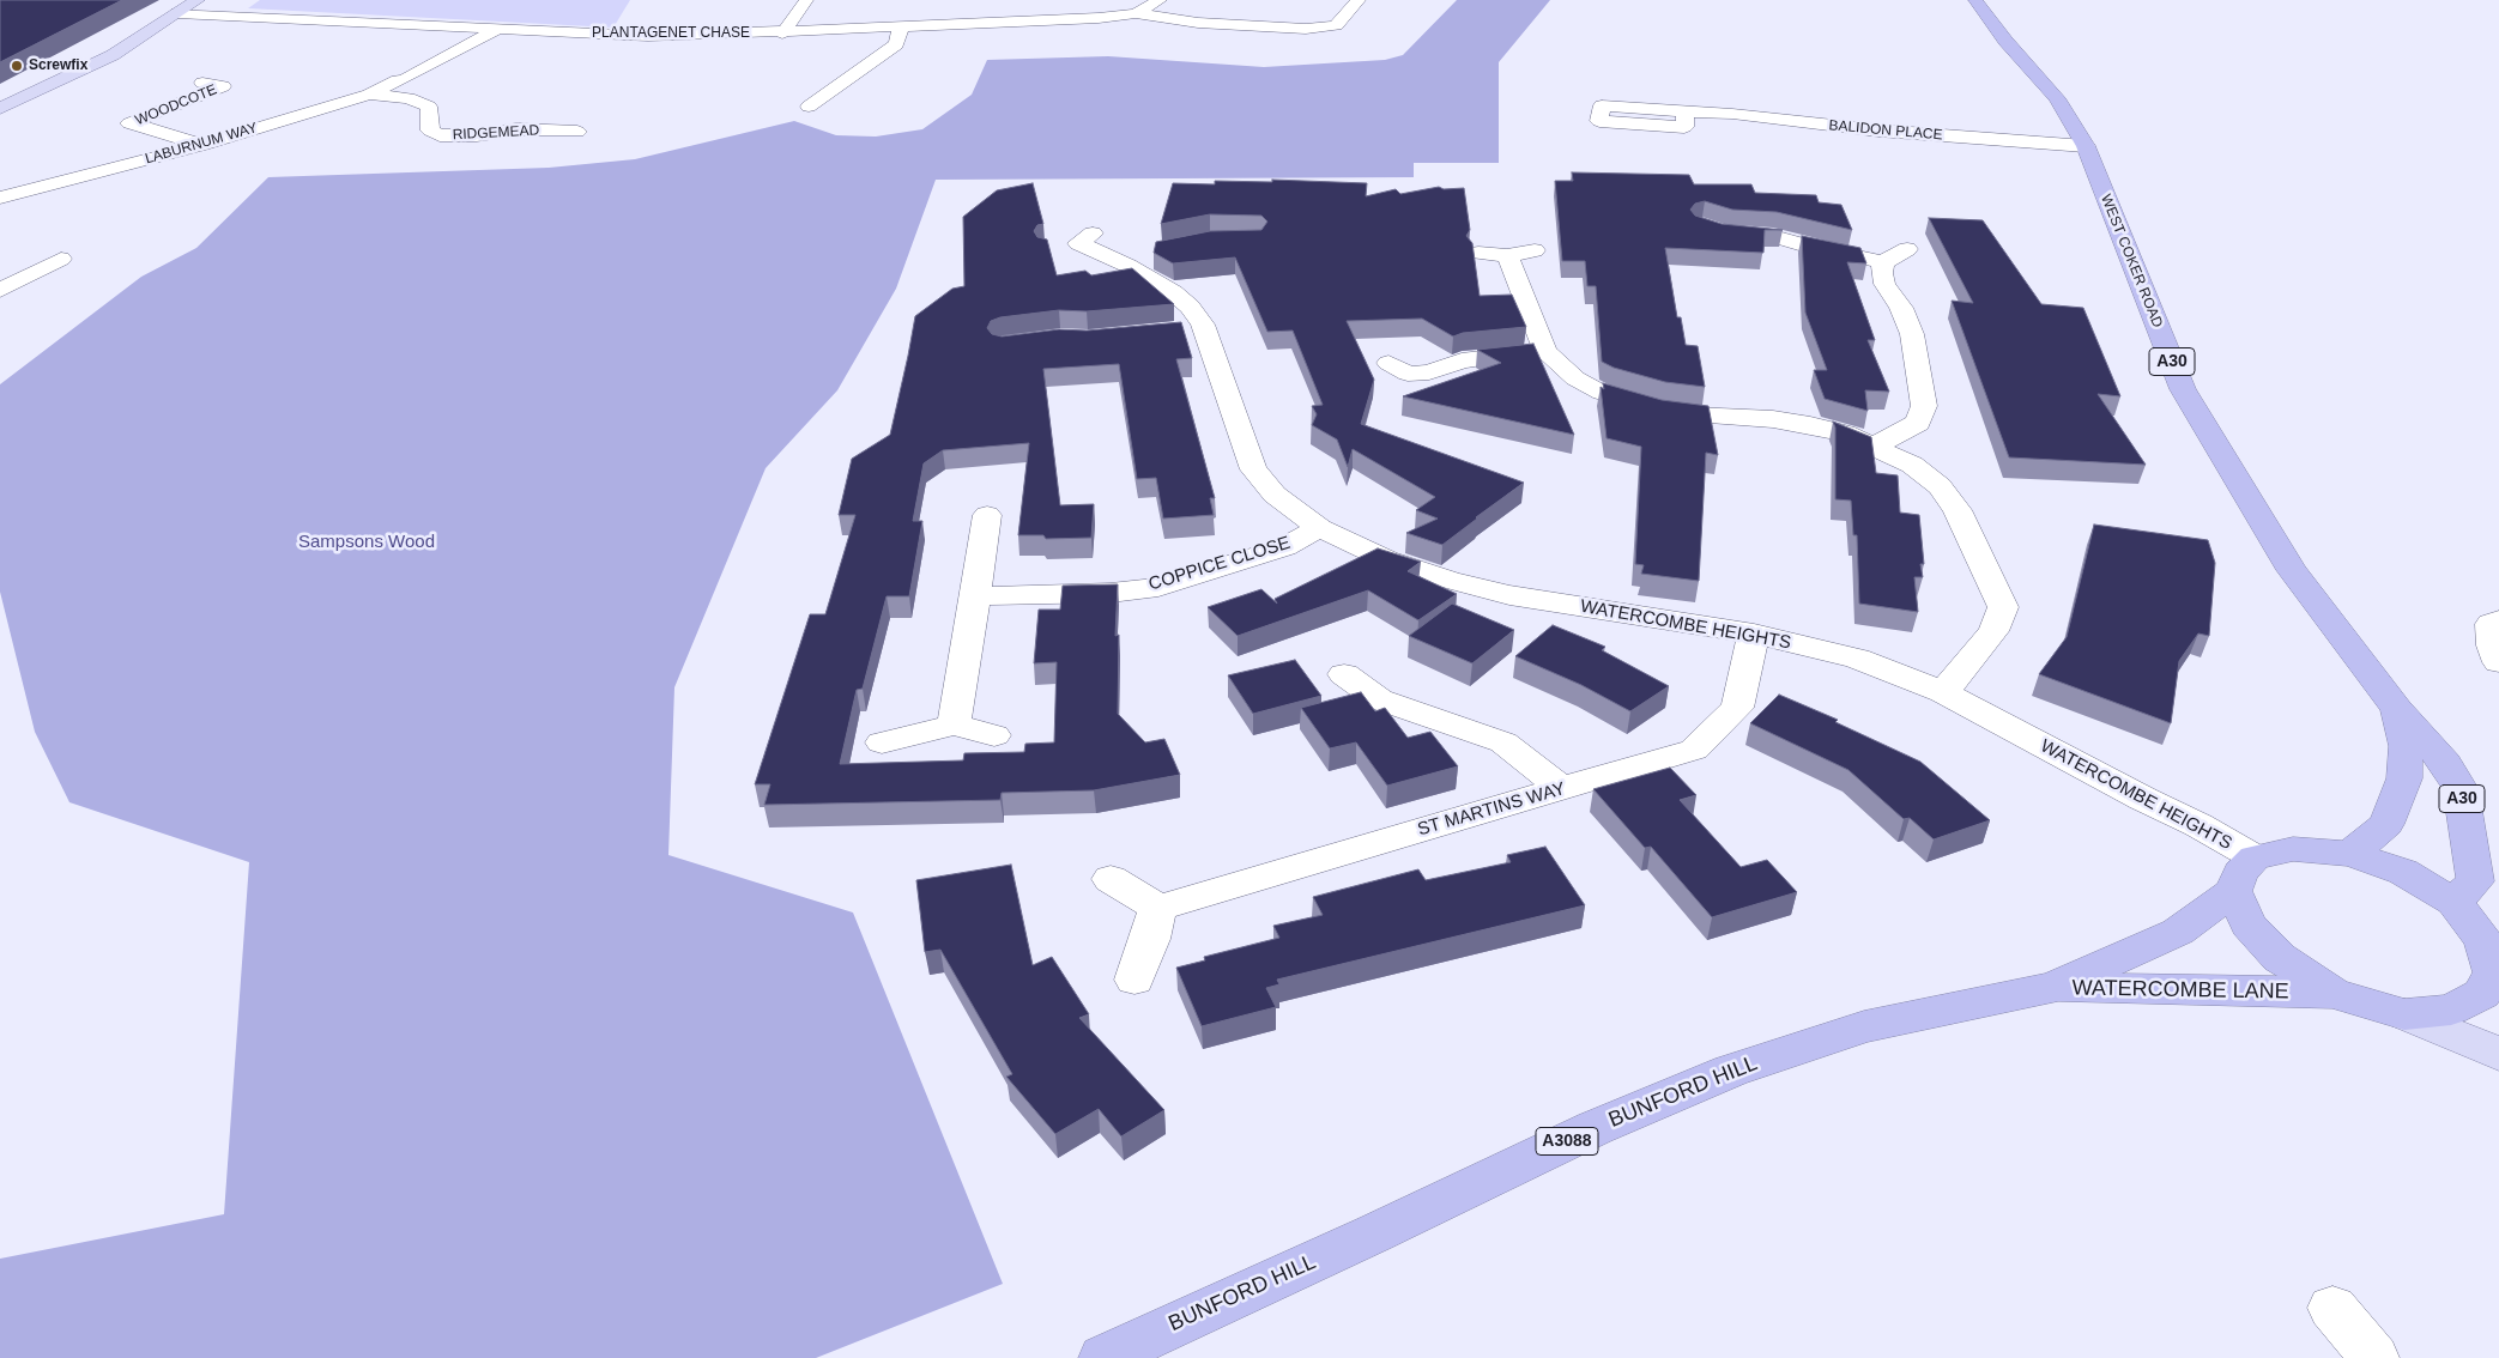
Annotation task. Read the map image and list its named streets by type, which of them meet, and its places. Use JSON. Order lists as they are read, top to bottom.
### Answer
{
  "streets": {
    "highway": [
      "WEST COKER ROAD",
      "A30",
      "WATERCOMBE LANE",
      "BUNFORD HILL",
      "A3088"
    ],
    "street": [
      "PLANTAGENET CHASE",
      "WOODCOTE",
      "BALIDON PLACE",
      "RIDGEMEAD",
      "LABURNUM WAY",
      "COPPICE CLOSE",
      "WATERCOMBE HEIGHTS",
      "ST MARTINS WAY"
    ]
  },
  "crossings": [
    ["PLANTAGENET CHASE", "LABURNUM WAY"],
    ["WOODCOTE", "LABURNUM WAY"],
    ["BALIDON PLACE", "WEST COKER ROAD"],
    ["RIDGEMEAD", "LABURNUM WAY"],
    ["COPPICE CLOSE", "WATERCOMBE HEIGHTS"],
    ["WATERCOMBE HEIGHTS", "ST MARTINS WAY"],
    ["WATERCOMBE LANE", "BUNFORD HILL"]
  ],
  "parks": ["Sampsons Wood"],
  "places": ["Screwfix"]
}
